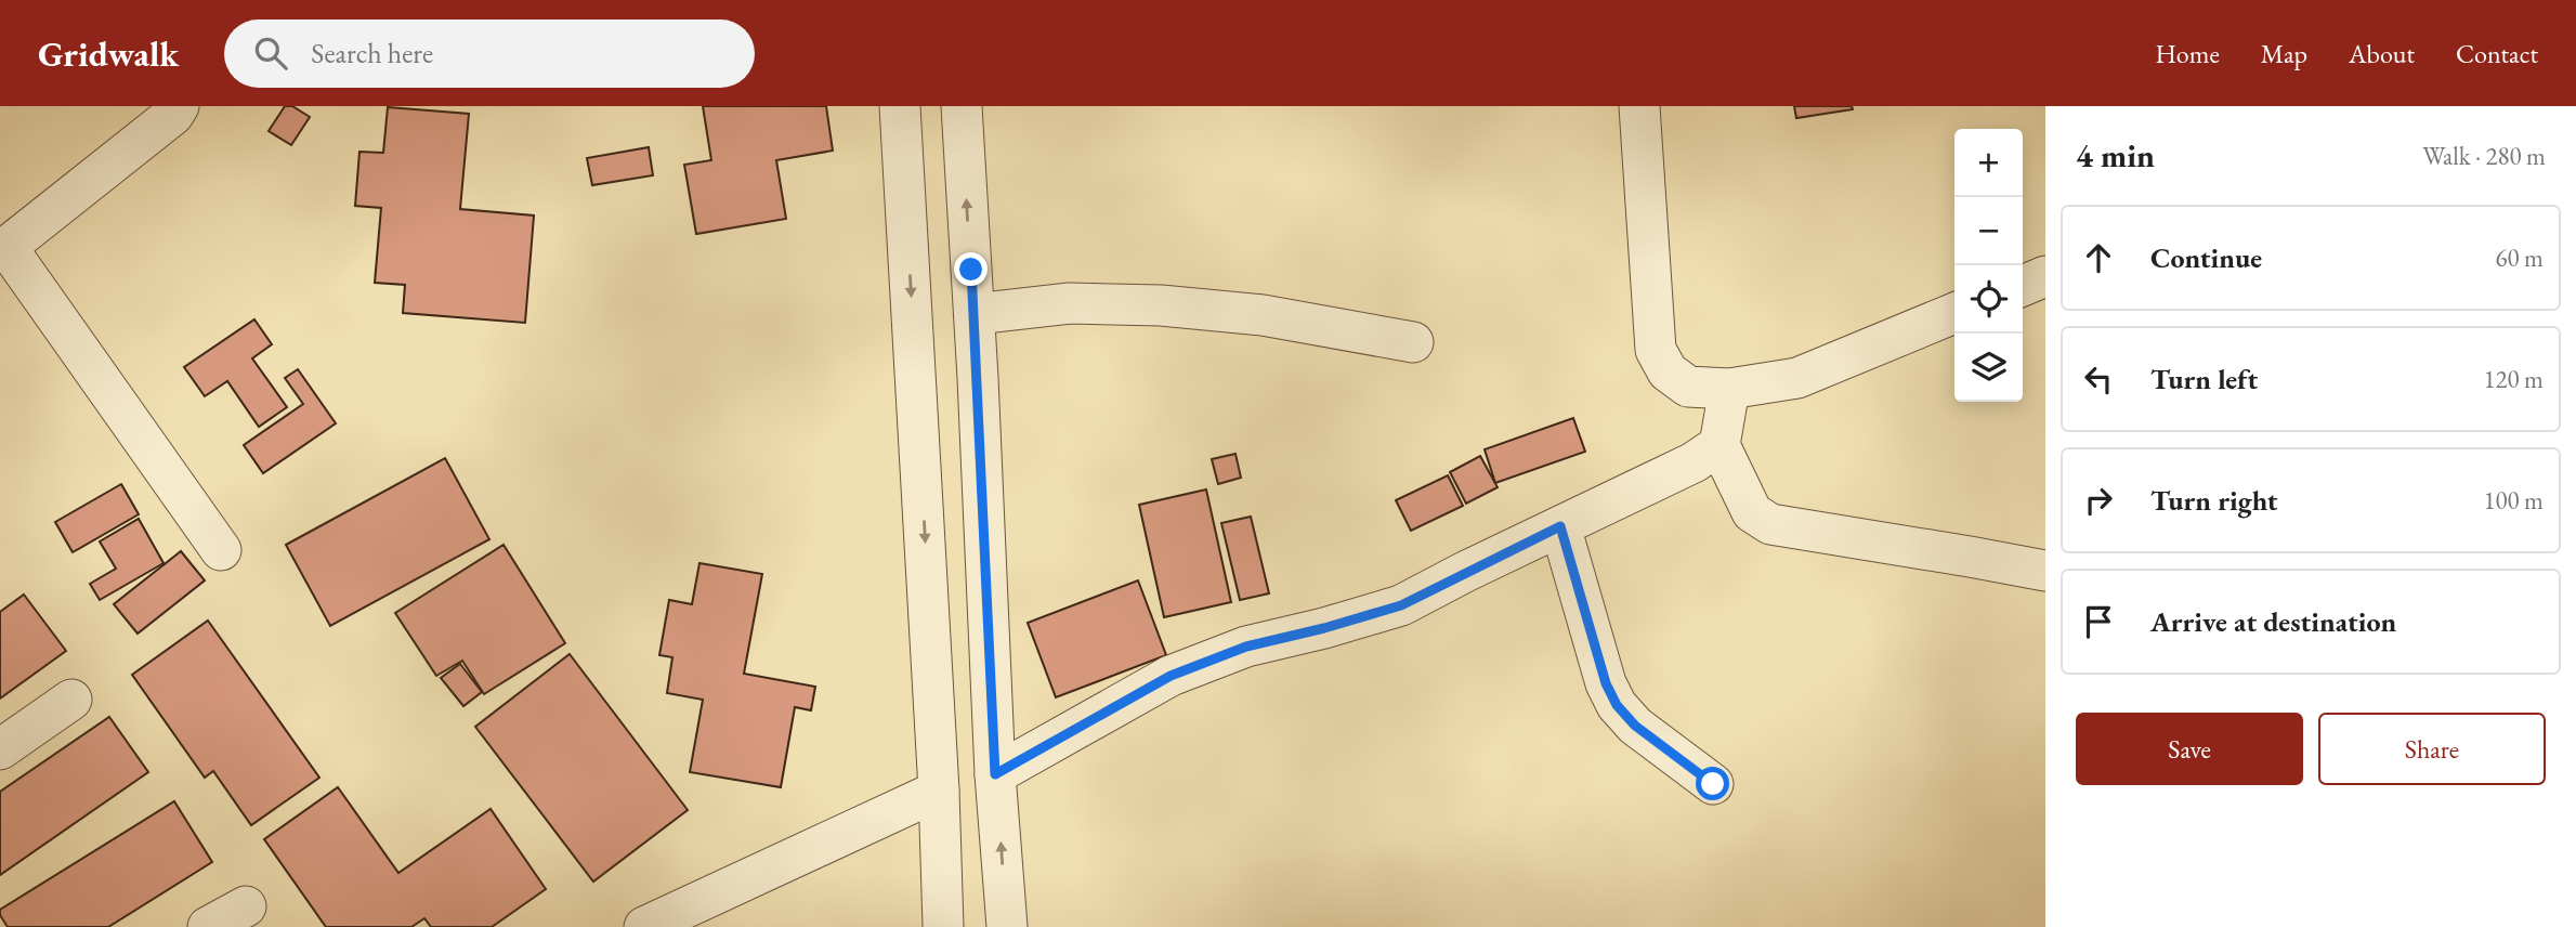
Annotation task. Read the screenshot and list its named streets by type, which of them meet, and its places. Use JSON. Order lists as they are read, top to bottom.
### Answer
{
  "page": {
    "header": "Gridwalk",
    "search": "Search here",
    "nav": [
      "Home",
      "Map",
      "About",
      "Contact"
    ],
    "heading": ["4 min", "Walk · 280 m"],
    "map_buttons": ["+", "−"],
    "list": [
      ["Continue", "60 m"],
      ["Turn left", "120 m"],
      ["Turn right", "100 m"],
      "Arrive at destination"
    ],
    "buttons": ["Save", "Share"]
  }
}
